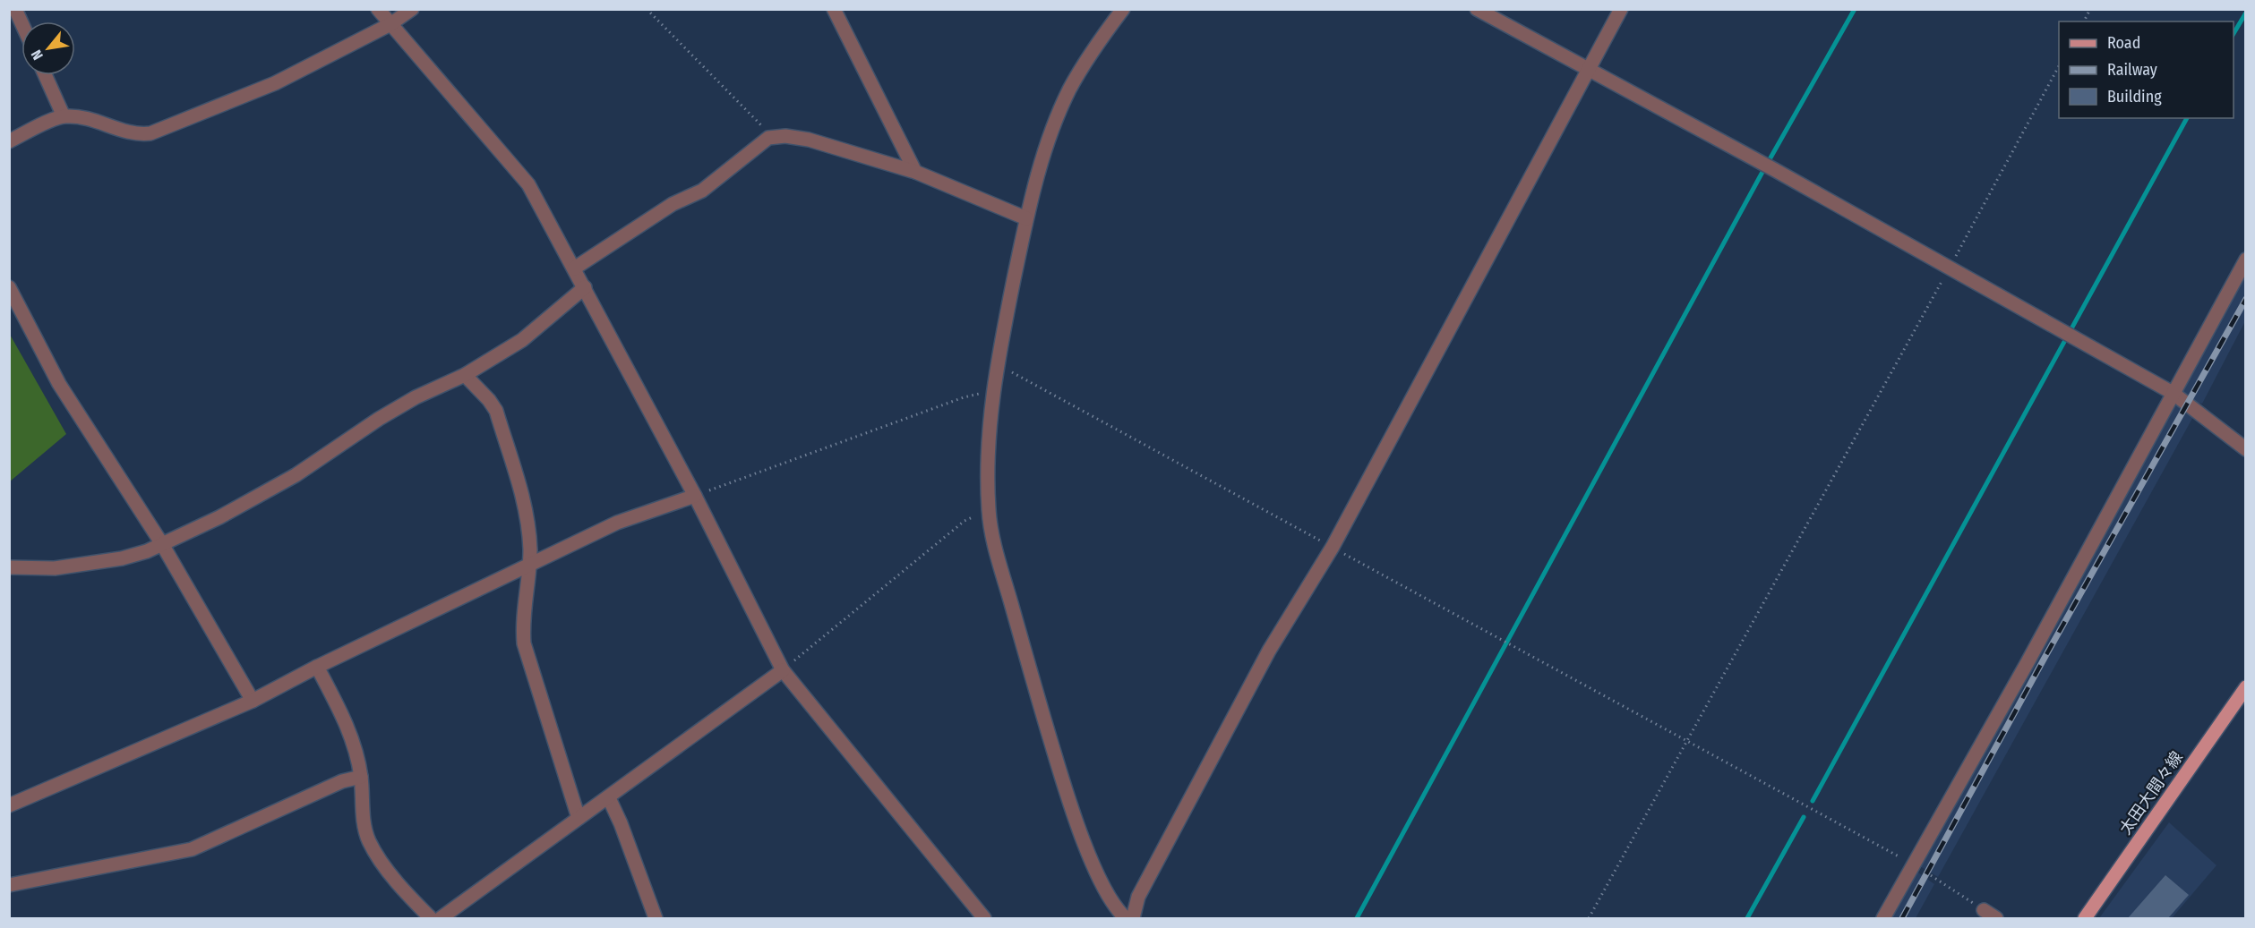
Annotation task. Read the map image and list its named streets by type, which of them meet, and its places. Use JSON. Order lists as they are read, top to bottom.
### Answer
{
  "streets": {
    "main road": ["太田大間々線"]
  },
  "legend": ["Road", "Railway", "Building"],
  "north": "bottom left"
}
